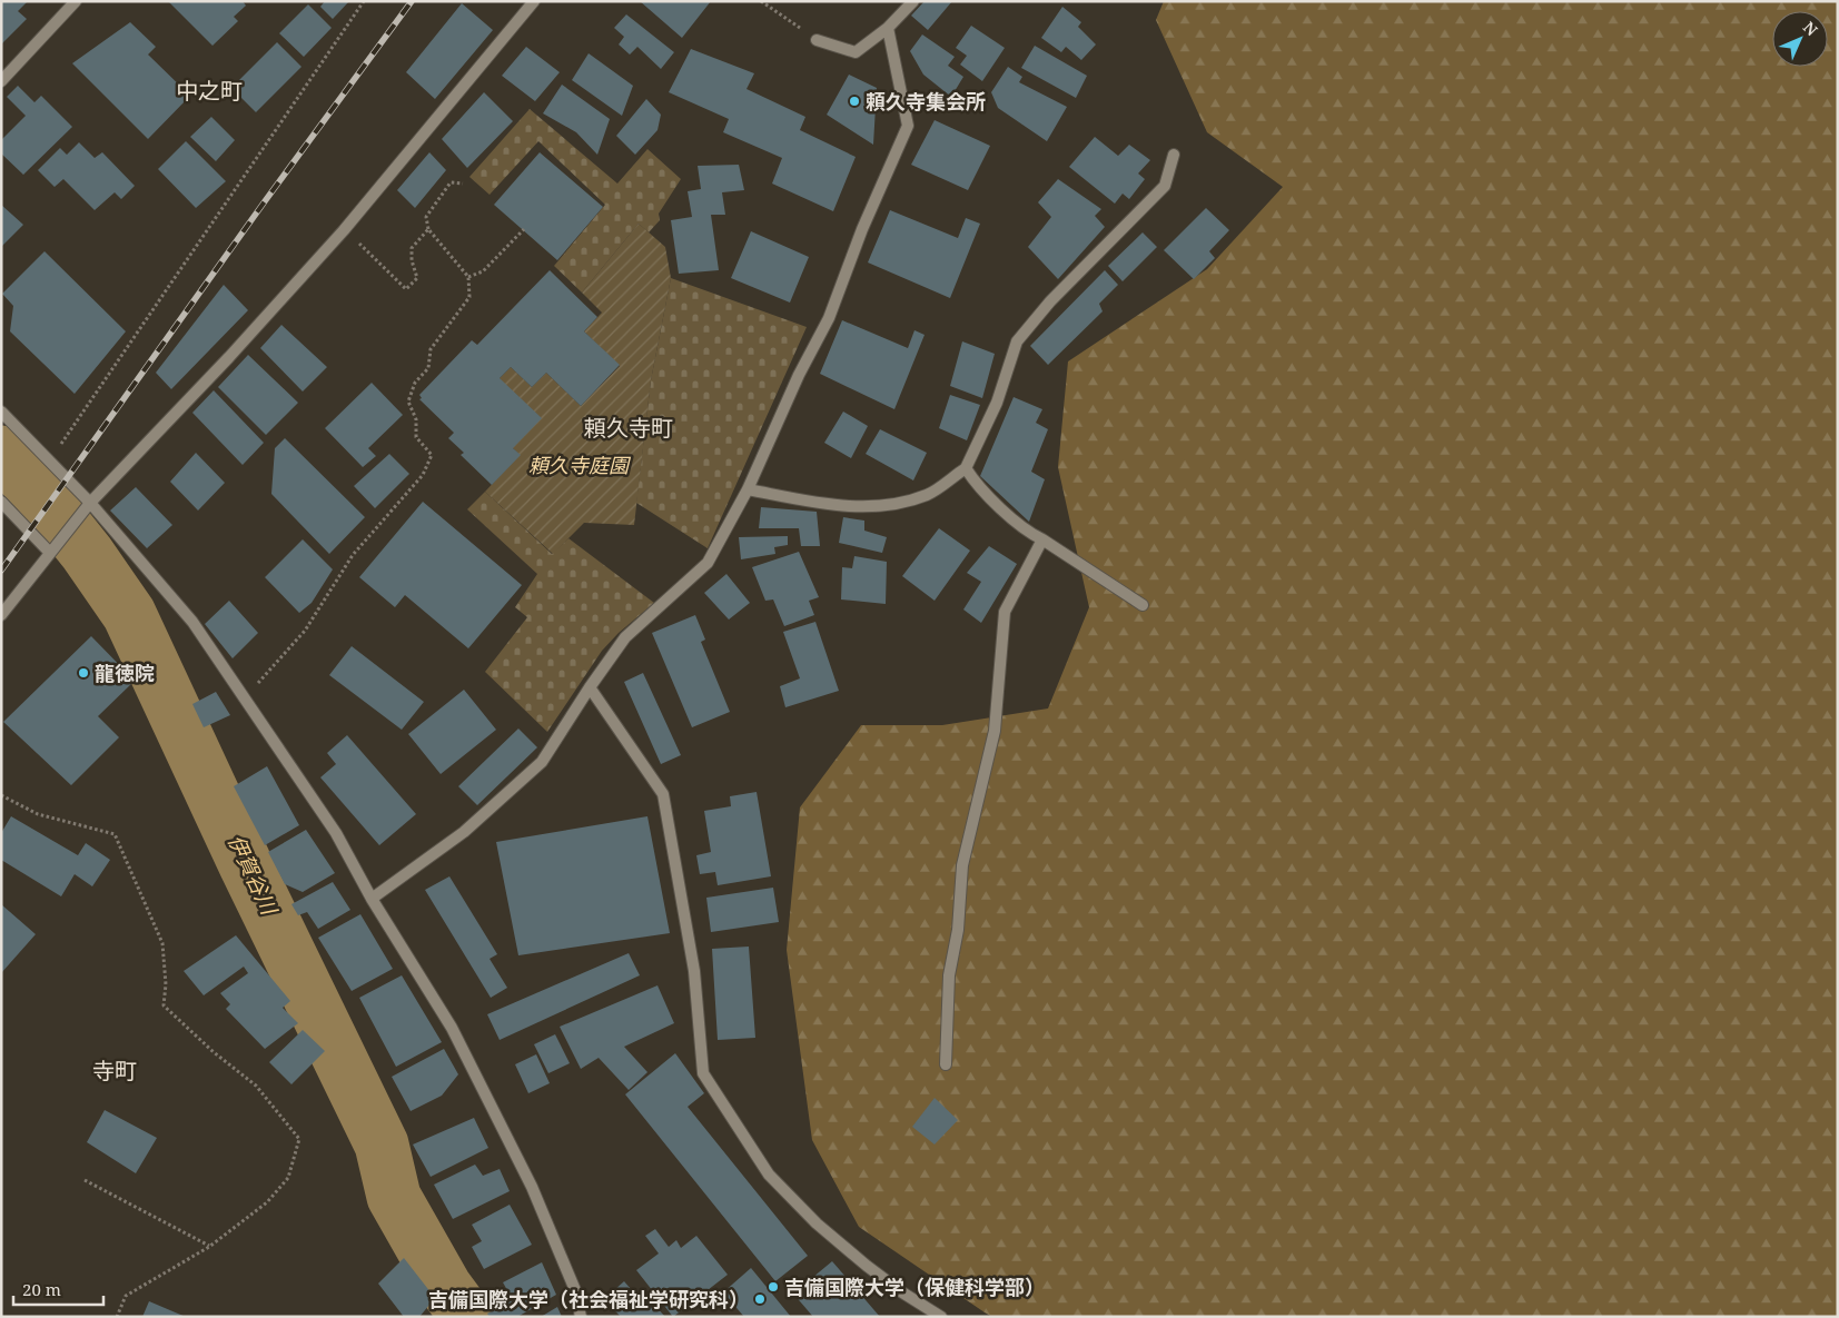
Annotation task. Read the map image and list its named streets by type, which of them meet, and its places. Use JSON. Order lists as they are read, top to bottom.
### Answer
{
  "districts": ["中之町", "頼久寺町", "寺町"],
  "water": ["伊賀谷川"],
  "parks": ["頼久寺庭園"],
  "places": [
    "頼久寺集会所",
    "龍徳院",
    "吉備国際大学（保健科学部）",
    "吉備国際大学（社会福祉学研究科）"
  ],
  "scale_bar": "20 m",
  "north": "top right"
}
